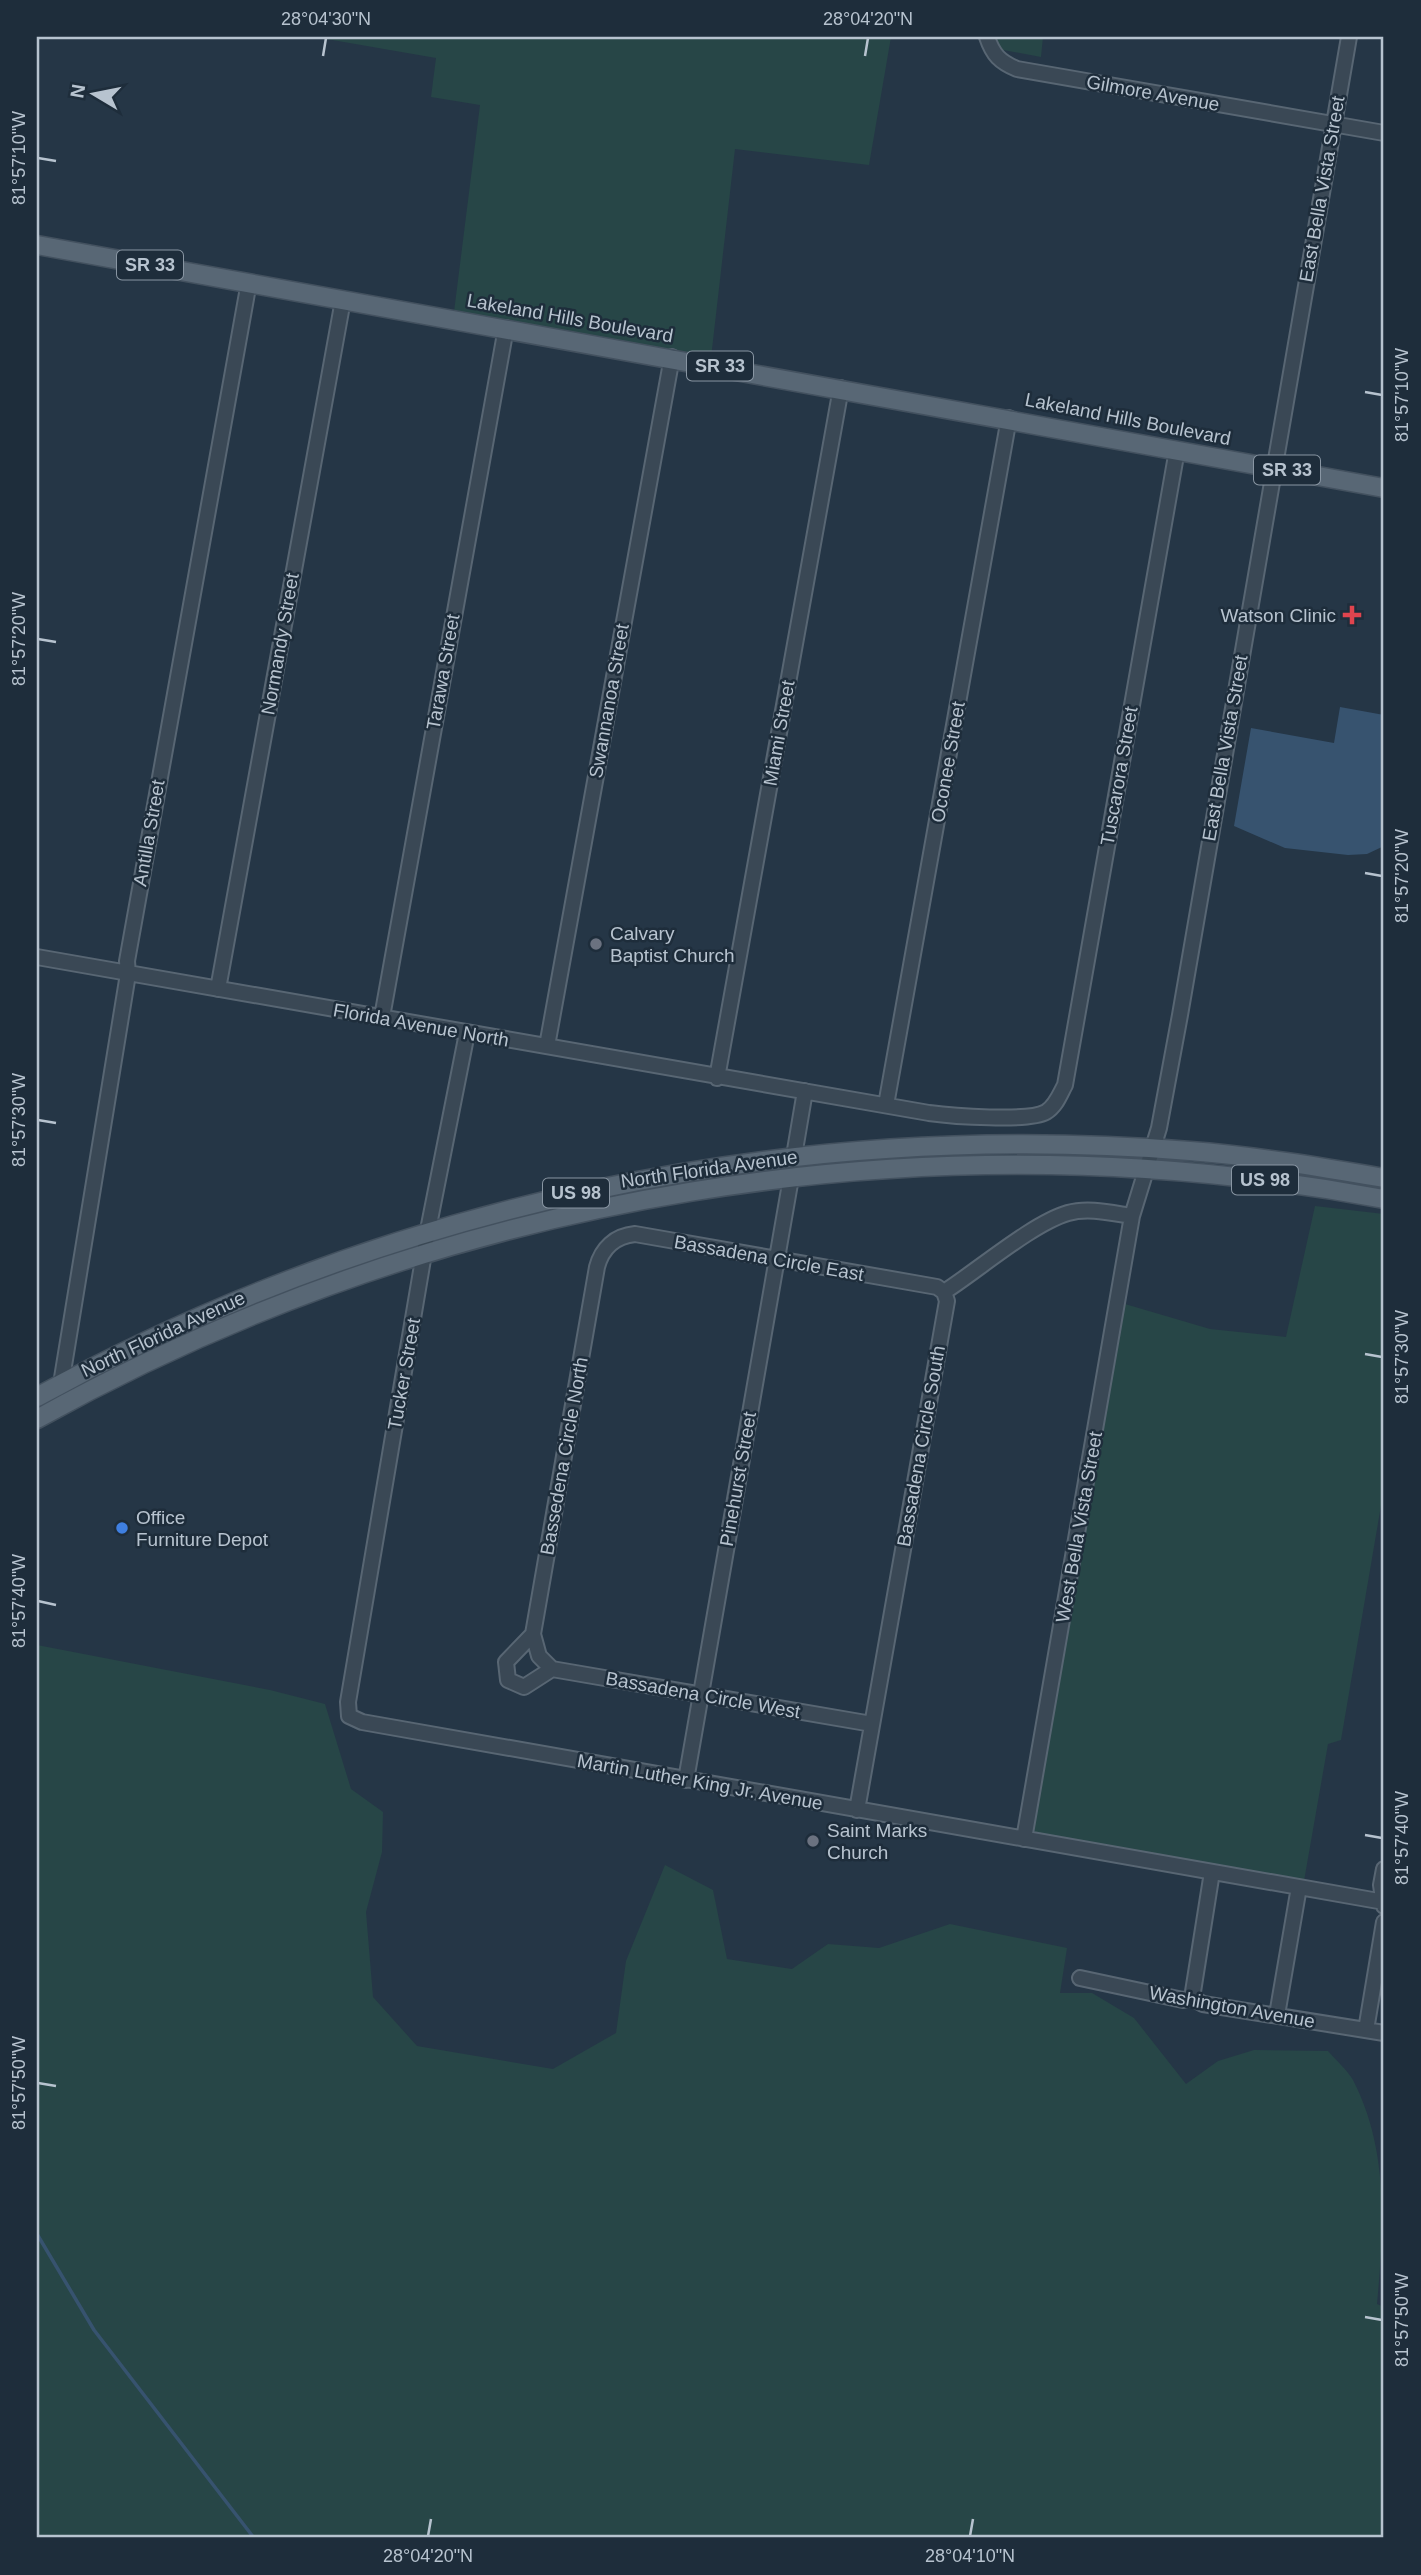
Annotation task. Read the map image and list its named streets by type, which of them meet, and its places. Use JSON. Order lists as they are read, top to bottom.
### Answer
{
  "streets": {
    "main road": [
      "SR 33",
      "Lakeland Hills Boulevard",
      "North Florida Avenue",
      "US 98"
    ],
    "street": [
      "Gilmore Avenue",
      "East Bella Vista Street",
      "Normandy Street",
      "Tarawa Street",
      "Swannanoa Street",
      "Miami Street",
      "Oconee Street",
      "Tuscarora Street",
      "Antilla Street",
      "Florida Avenue North",
      "Bassadena Circle East",
      "Tucker Street",
      "Bassadena Circle South",
      "Bassedena Circle North",
      "Pinehurst Street",
      "West Bella Vista Street",
      "Bassadena Circle West",
      "Martin Luther King Jr. Avenue",
      "Washington Avenue"
    ]
  },
  "crossings": [
    ["Gilmore Avenue", "East Bella Vista Street"],
    ["East Bella Vista Street", "Lakeland Hills Boulevard"],
    ["East Bella Vista Street", "North Florida Avenue"],
    ["East Bella Vista Street", "West Bella Vista Street"],
    ["Lakeland Hills Boulevard", "Normandy Street"],
    ["Lakeland Hills Boulevard", "Tarawa Street"],
    ["Lakeland Hills Boulevard", "Swannanoa Street"],
    ["Lakeland Hills Boulevard", "Miami Street"],
    ["Lakeland Hills Boulevard", "Oconee Street"],
    ["Lakeland Hills Boulevard", "Tuscarora Street"],
    ["Lakeland Hills Boulevard", "Antilla Street"],
    ["Normandy Street", "Florida Avenue North"],
    ["Tarawa Street", "Florida Avenue North"],
    ["Swannanoa Street", "Florida Avenue North"],
    ["Miami Street", "Florida Avenue North"],
    ["Oconee Street", "Tuscarora Street"],
    ["Antilla Street", "Florida Avenue North"],
    ["Antilla Street", "North Florida Avenue"],
    ["Florida Avenue North", "Tucker Street"],
    ["North Florida Avenue", "Tucker Street"],
    ["North Florida Avenue", "Pinehurst Street"],
    ["North Florida Avenue", "West Bella Vista Street"],
    ["Bassadena Circle East", "Bassadena Circle South"],
    ["Bassadena Circle East", "Bassedena Circle North"],
    ["Bassadena Circle East", "Pinehurst Street"],
    ["Tucker Street", "Martin Luther King Jr. Avenue"],
    ["Bassadena Circle South", "Bassadena Circle West"],
    ["Bassadena Circle South", "Martin Luther King Jr. Avenue"],
    ["Bassedena Circle North", "Bassadena Circle West"],
    ["Pinehurst Street", "Bassadena Circle West"],
    ["Pinehurst Street", "Martin Luther King Jr. Avenue"],
    ["West Bella Vista Street", "Martin Luther King Jr. Avenue"]
  ],
  "places": {
    "health": ["Watson Clinic"],
    "other": ["Calvary Baptist Church", "Office Furniture Depot", "Saint Marks Church"]
  },
  "north": "left",
  "coordinates": [
    "28°04'30\"N",
    "28°04'20\"N",
    "81°57'10\"W",
    "81°57'20\"W",
    "81°57'30\"W",
    "81°57'40\"W",
    "81°57'50\"W",
    "28°04'10\"N"
  ]
}
